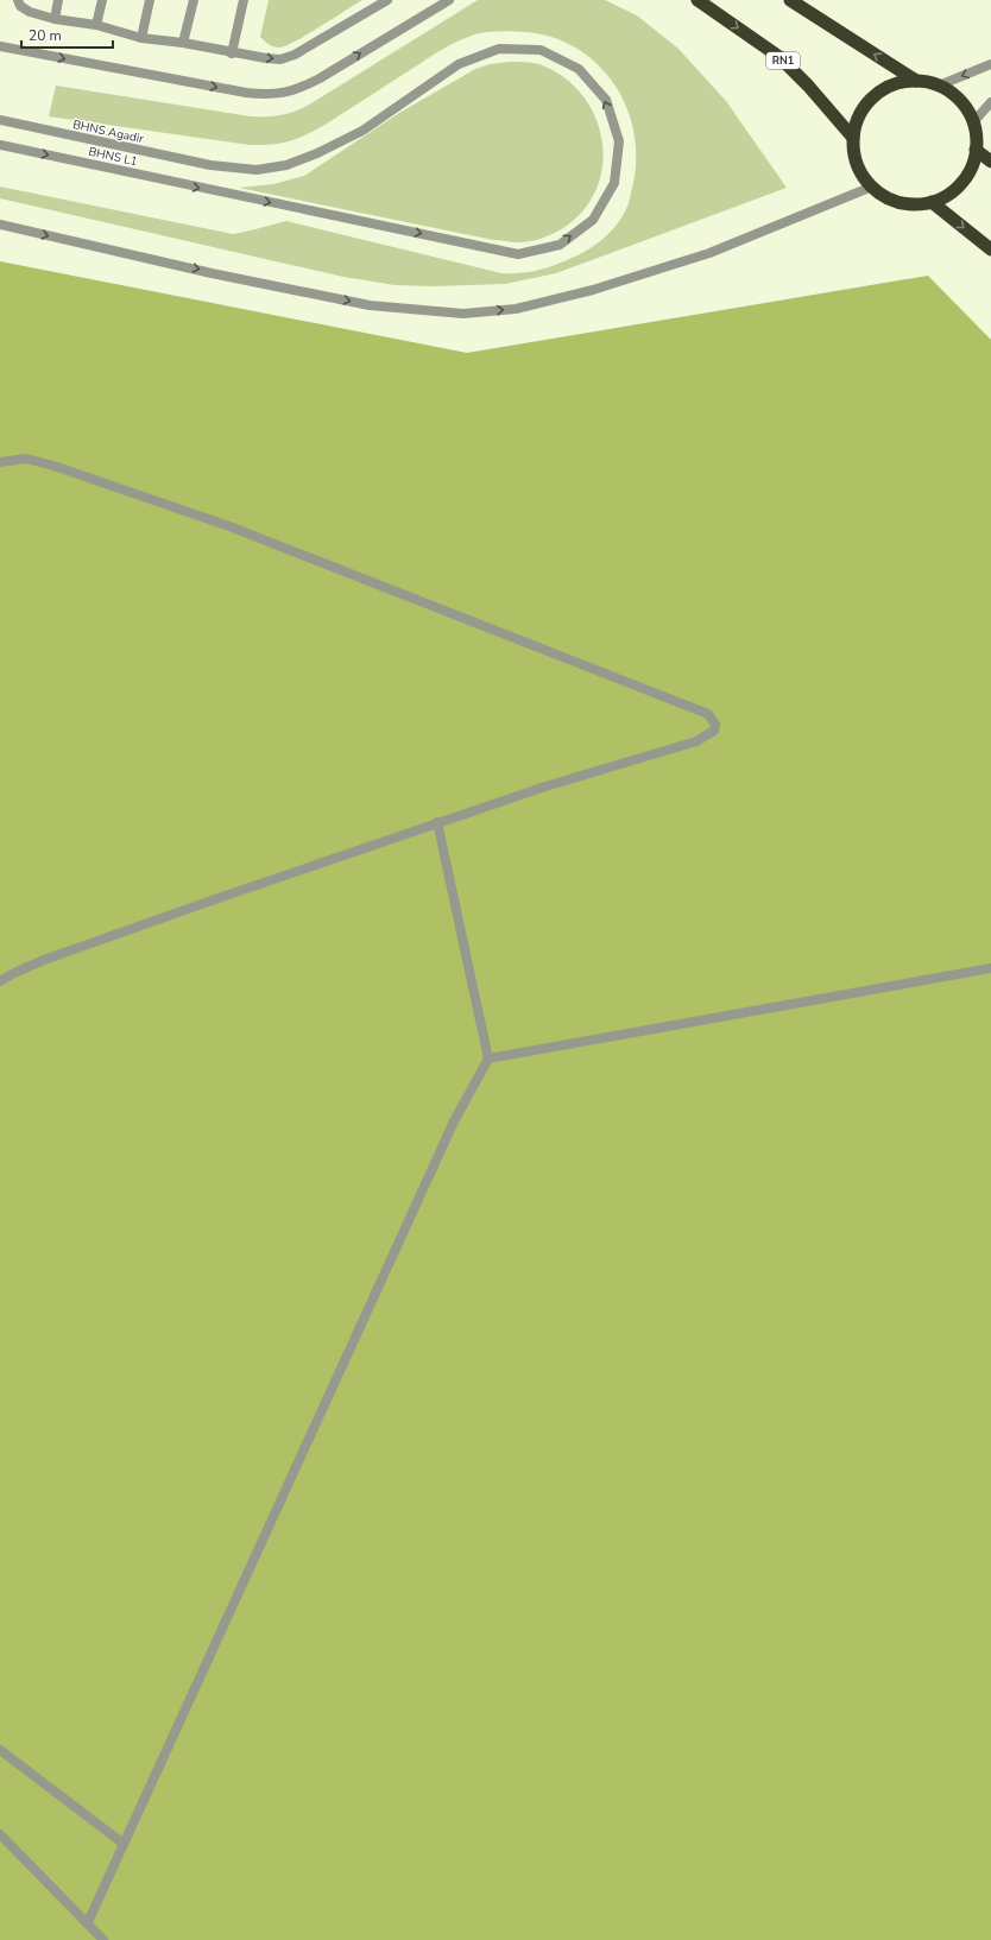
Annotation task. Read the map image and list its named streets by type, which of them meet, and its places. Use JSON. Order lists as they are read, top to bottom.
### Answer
{
  "streets": {
    "highway": ["RN1"],
    "street": ["BHNS Agadir", "BHNS L1"]
  },
  "crossings": [
    ["BHNS Agadir", "BHNS L1"]
  ],
  "scale_bar": "20 m"
}
